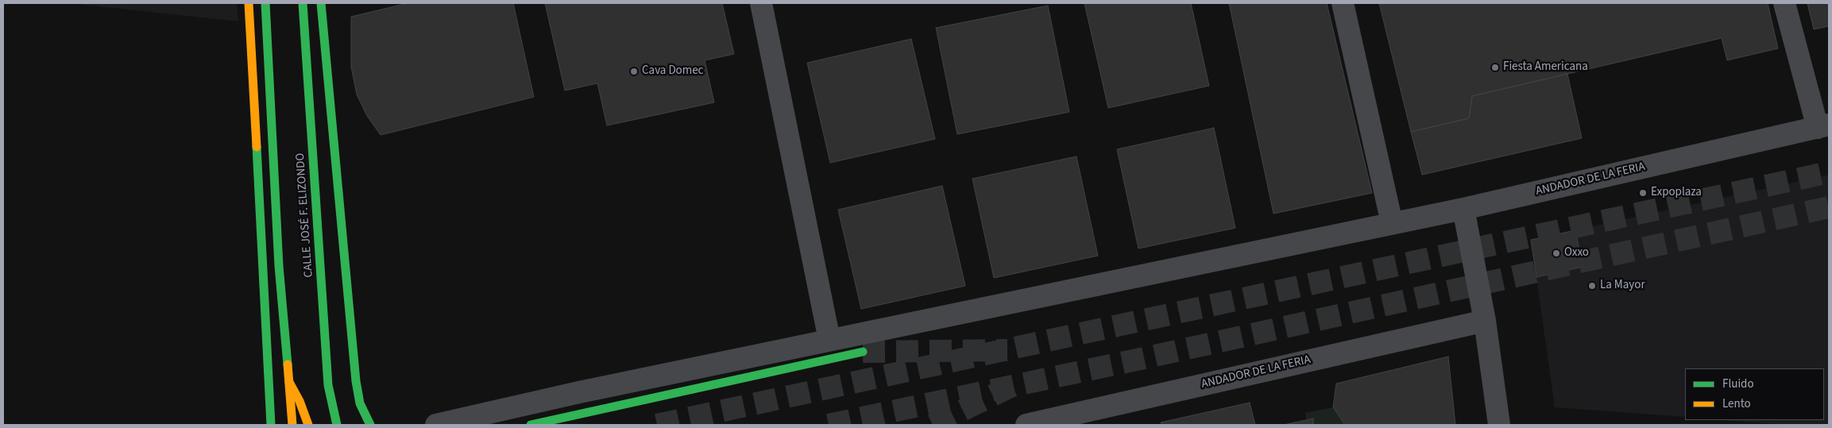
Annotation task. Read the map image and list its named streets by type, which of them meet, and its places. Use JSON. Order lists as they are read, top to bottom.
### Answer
{
  "streets": {
    "street": ["ANDADOR DE LA FERIA", "CALLE JOSÉ F. ELIZONDO"]
  },
  "places": [
    "Fiesta Americana",
    "Cava Domec",
    "Expoplaza",
    "Oxxo",
    "La Mayor"
  ],
  "legend": ["Fluido", "Lento"]
}
